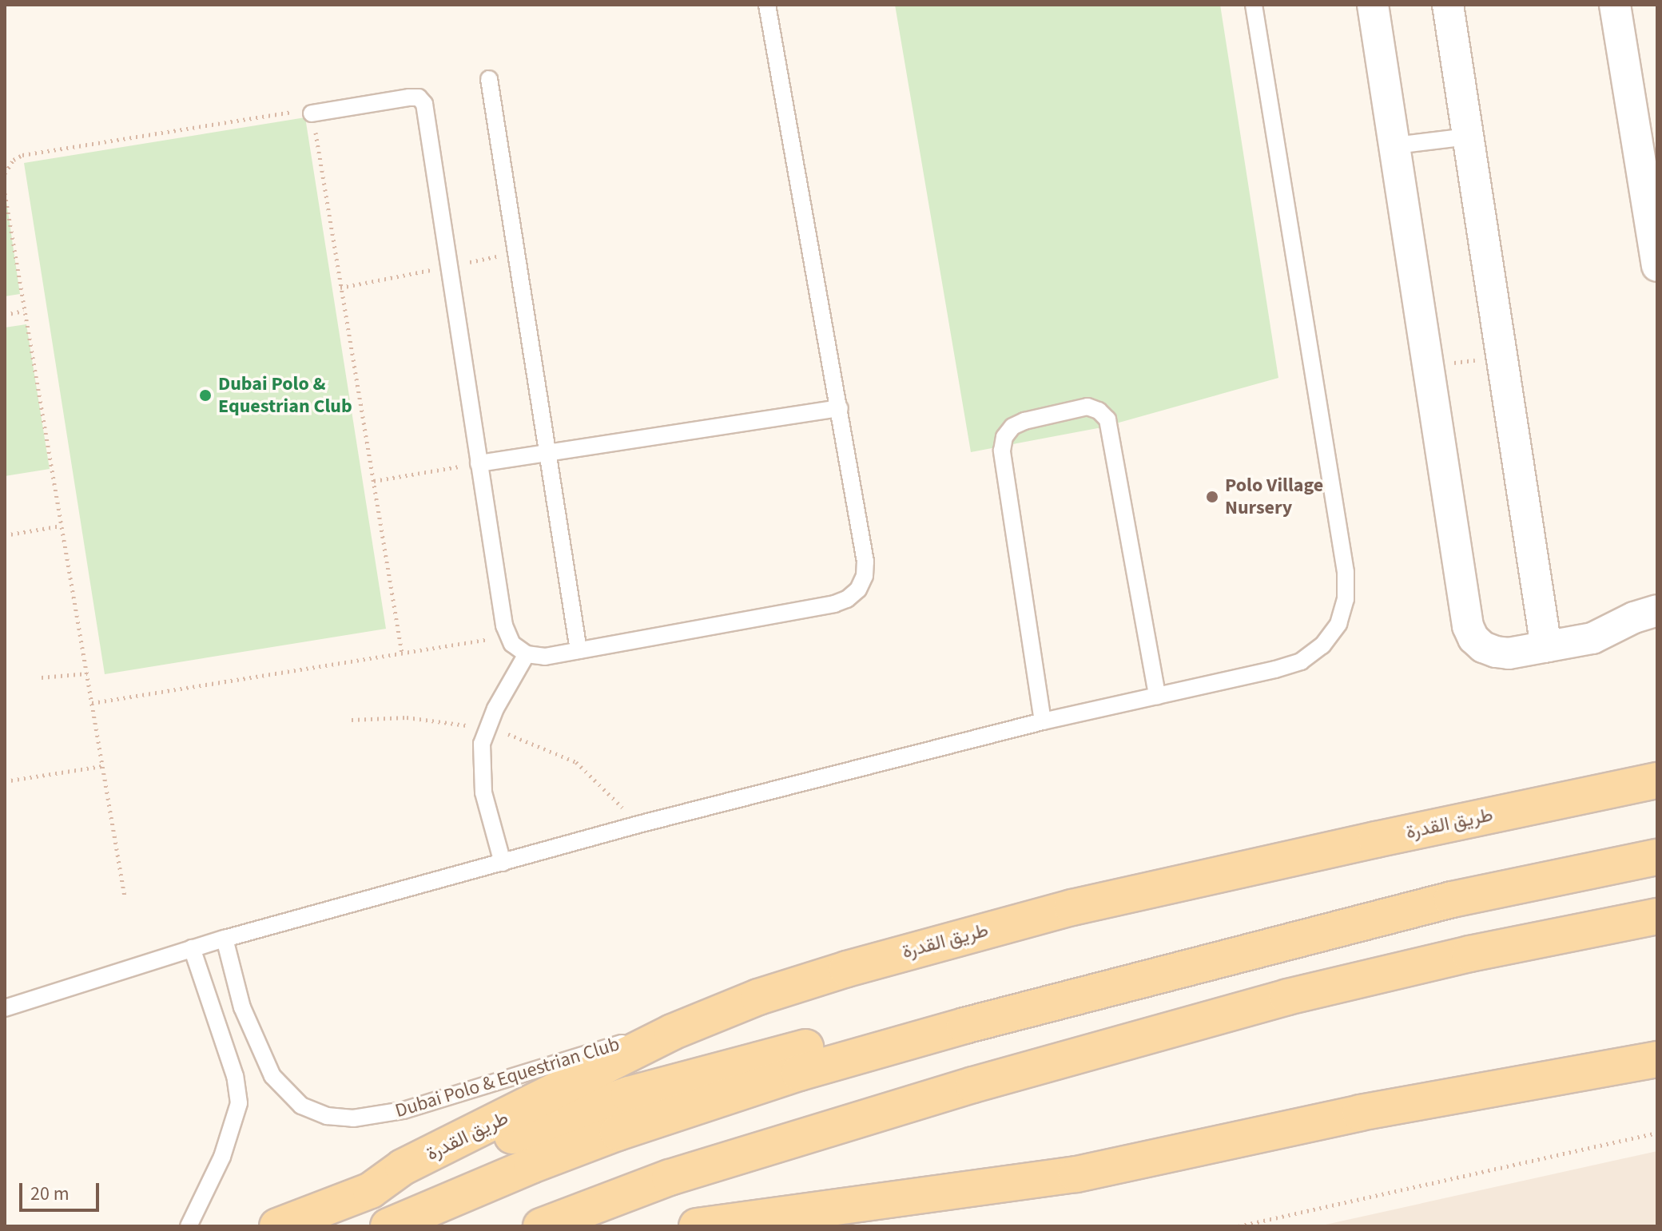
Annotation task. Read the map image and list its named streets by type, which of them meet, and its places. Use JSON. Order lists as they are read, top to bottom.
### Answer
{
  "streets": {
    "main road": ["طريق القدرة"],
    "lane": ["Dubai Polo & Equestrian Club"]
  },
  "crossings": [
    ["طريق القدرة", "Dubai Polo & Equestrian Club"]
  ],
  "places": ["Dubai Polo & Equestrian Club", "Polo Village Nursery"],
  "scale_bar": "20 m"
}
